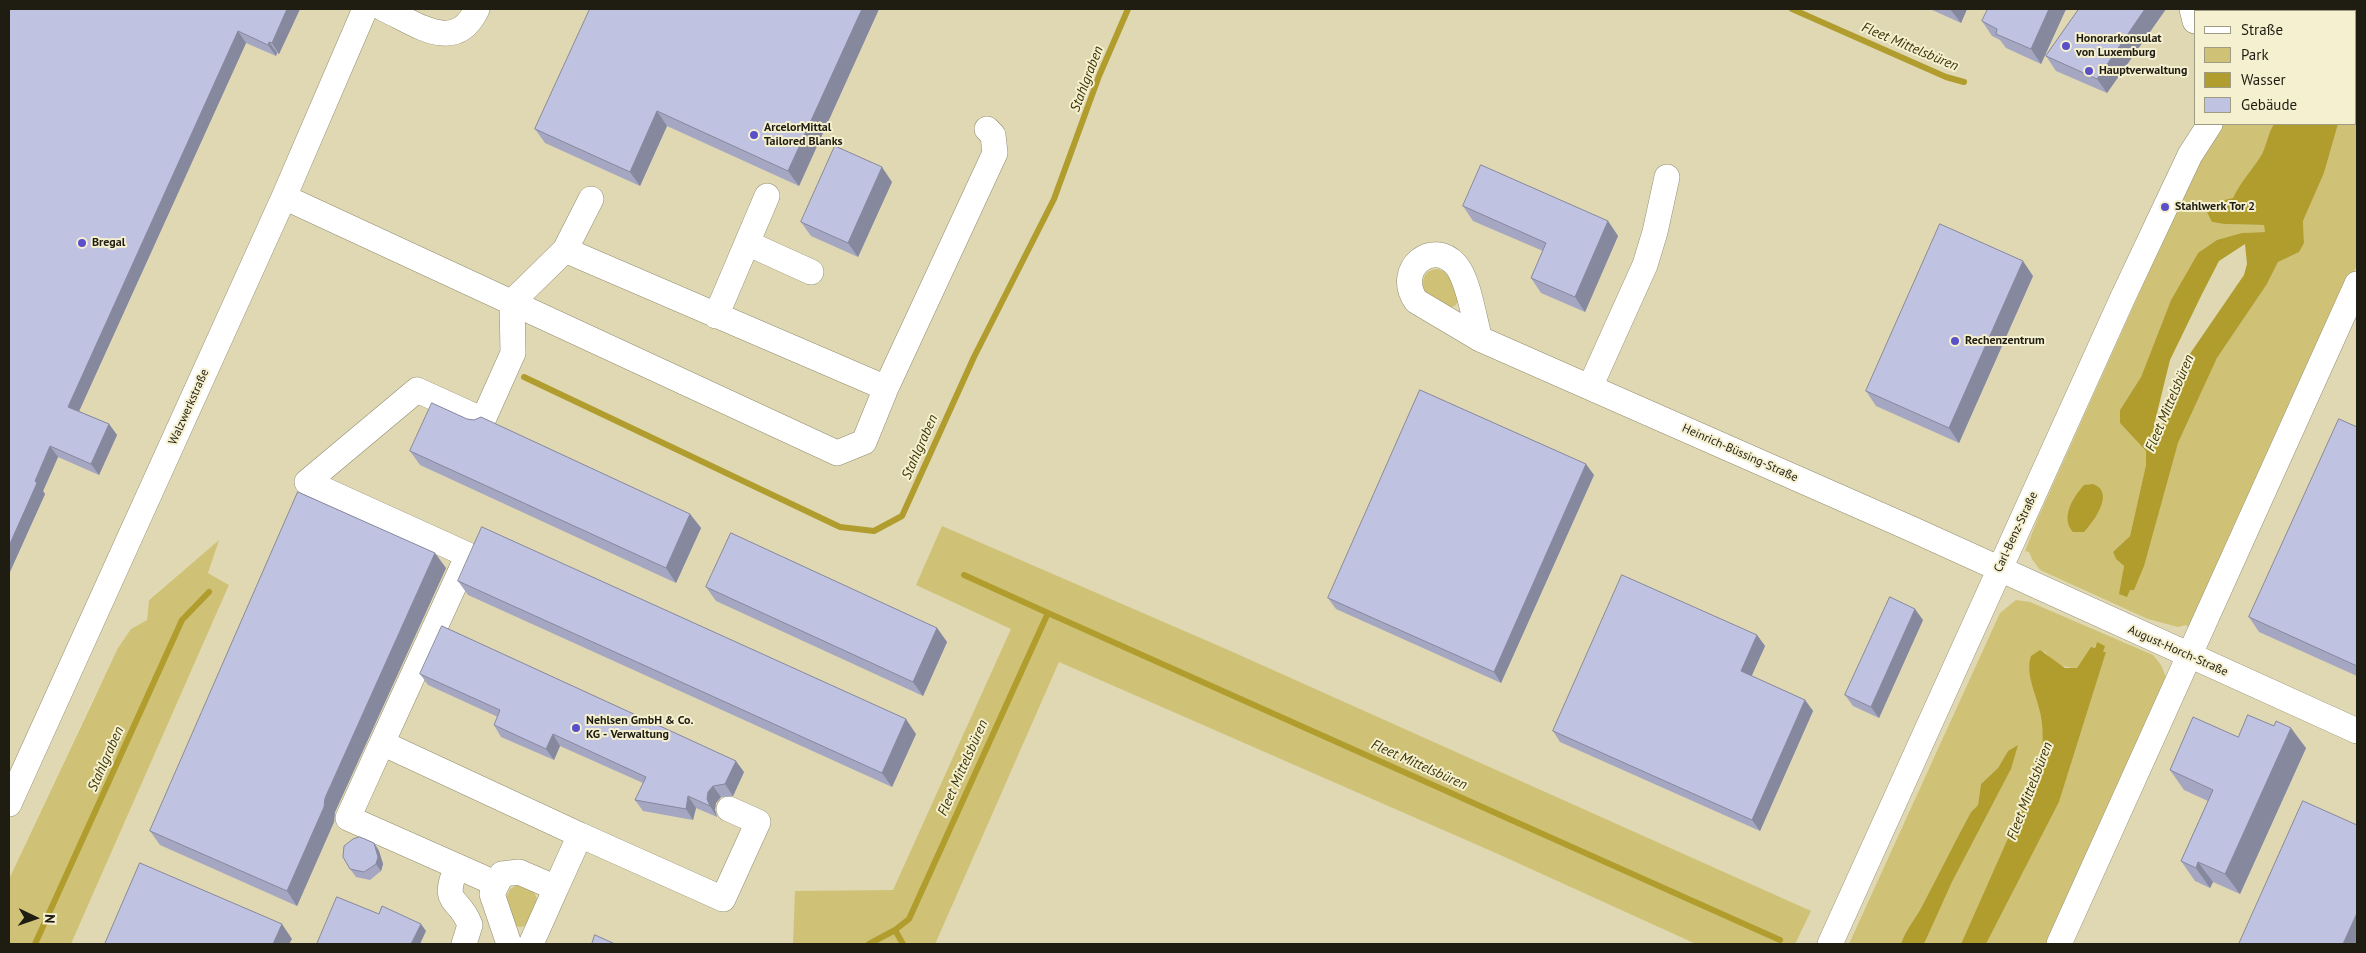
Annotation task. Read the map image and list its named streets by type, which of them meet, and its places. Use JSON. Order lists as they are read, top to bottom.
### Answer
{
  "streets": {
    "street": [
      "Walzwerkstraße",
      "Heinrich-Büssing-Straße",
      "Carl-Benz-Straße",
      "August-Horch-Straße"
    ]
  },
  "crossings": [
    ["Heinrich-Büssing-Straße", "Carl-Benz-Straße"],
    ["Heinrich-Büssing-Straße", "August-Horch-Straße"],
    ["Carl-Benz-Straße", "August-Horch-Straße"]
  ],
  "water": ["Fleet Mittelsbüren", "Stahlgraben"],
  "places": [
    "Honorarkonsulat von Luxemburg",
    "Hauptverwaltung",
    "ArcelorMittal Tailored Blanks",
    "Stahlwerk Tor 2",
    "Bregal",
    "Rechenzentrum",
    "Nehlsen GmbH & Co. KG - Verwaltung"
  ],
  "legend": [
    "Straße",
    "Park",
    "Wasser",
    "Gebäude"
  ],
  "north": "right"
}
